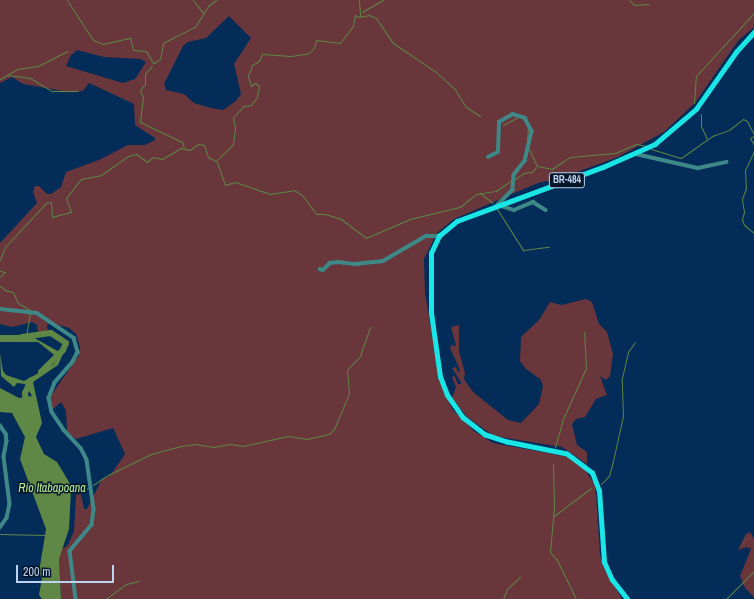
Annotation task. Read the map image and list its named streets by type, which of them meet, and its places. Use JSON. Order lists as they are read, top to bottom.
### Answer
{
  "streets": {
    "main road": ["BR-484"]
  },
  "water": ["Rio Itabapoana"],
  "scale_bar": "200 m"
}
